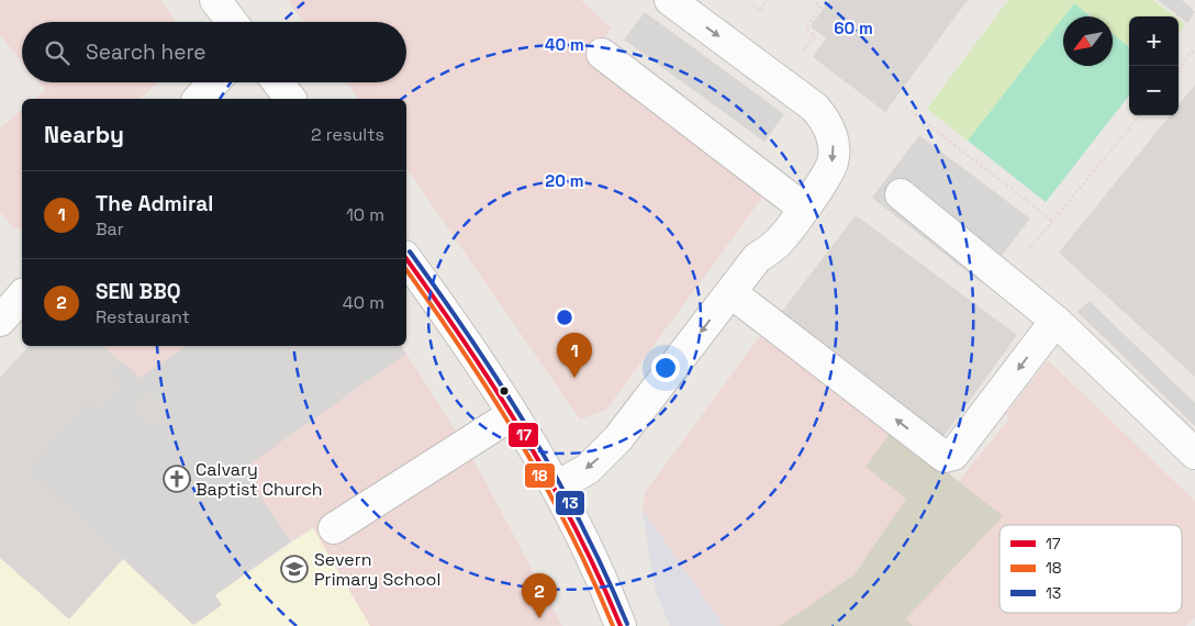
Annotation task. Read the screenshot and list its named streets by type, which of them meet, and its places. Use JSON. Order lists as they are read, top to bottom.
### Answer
{
  "places": {
    "church": ["Calvary Baptist Church"],
    "school or university": ["Severn Primary School"]
  },
  "lines": ["transit line 13", "transit line 17", "transit line 18"],
  "legend": ["17", "18", "13"],
  "north": "bottom left",
  "page": {
    "map_buttons": ["+", "−"],
    "search": "Search here",
    "heading": ["Nearby", "2 results"],
    "list": [
      {
        "mark": "1",
        "name": "The Admiral",
        "note": "Bar",
        "value": "10 m"
      },
      {
        "mark": "2",
        "name": "SEN BBQ",
        "note": "Restaurant",
        "value": "40 m"
      }
    ],
    "pins": ["1", "2"]
  },
  "rings": ["60 m", "40 m", "20 m"]
}
